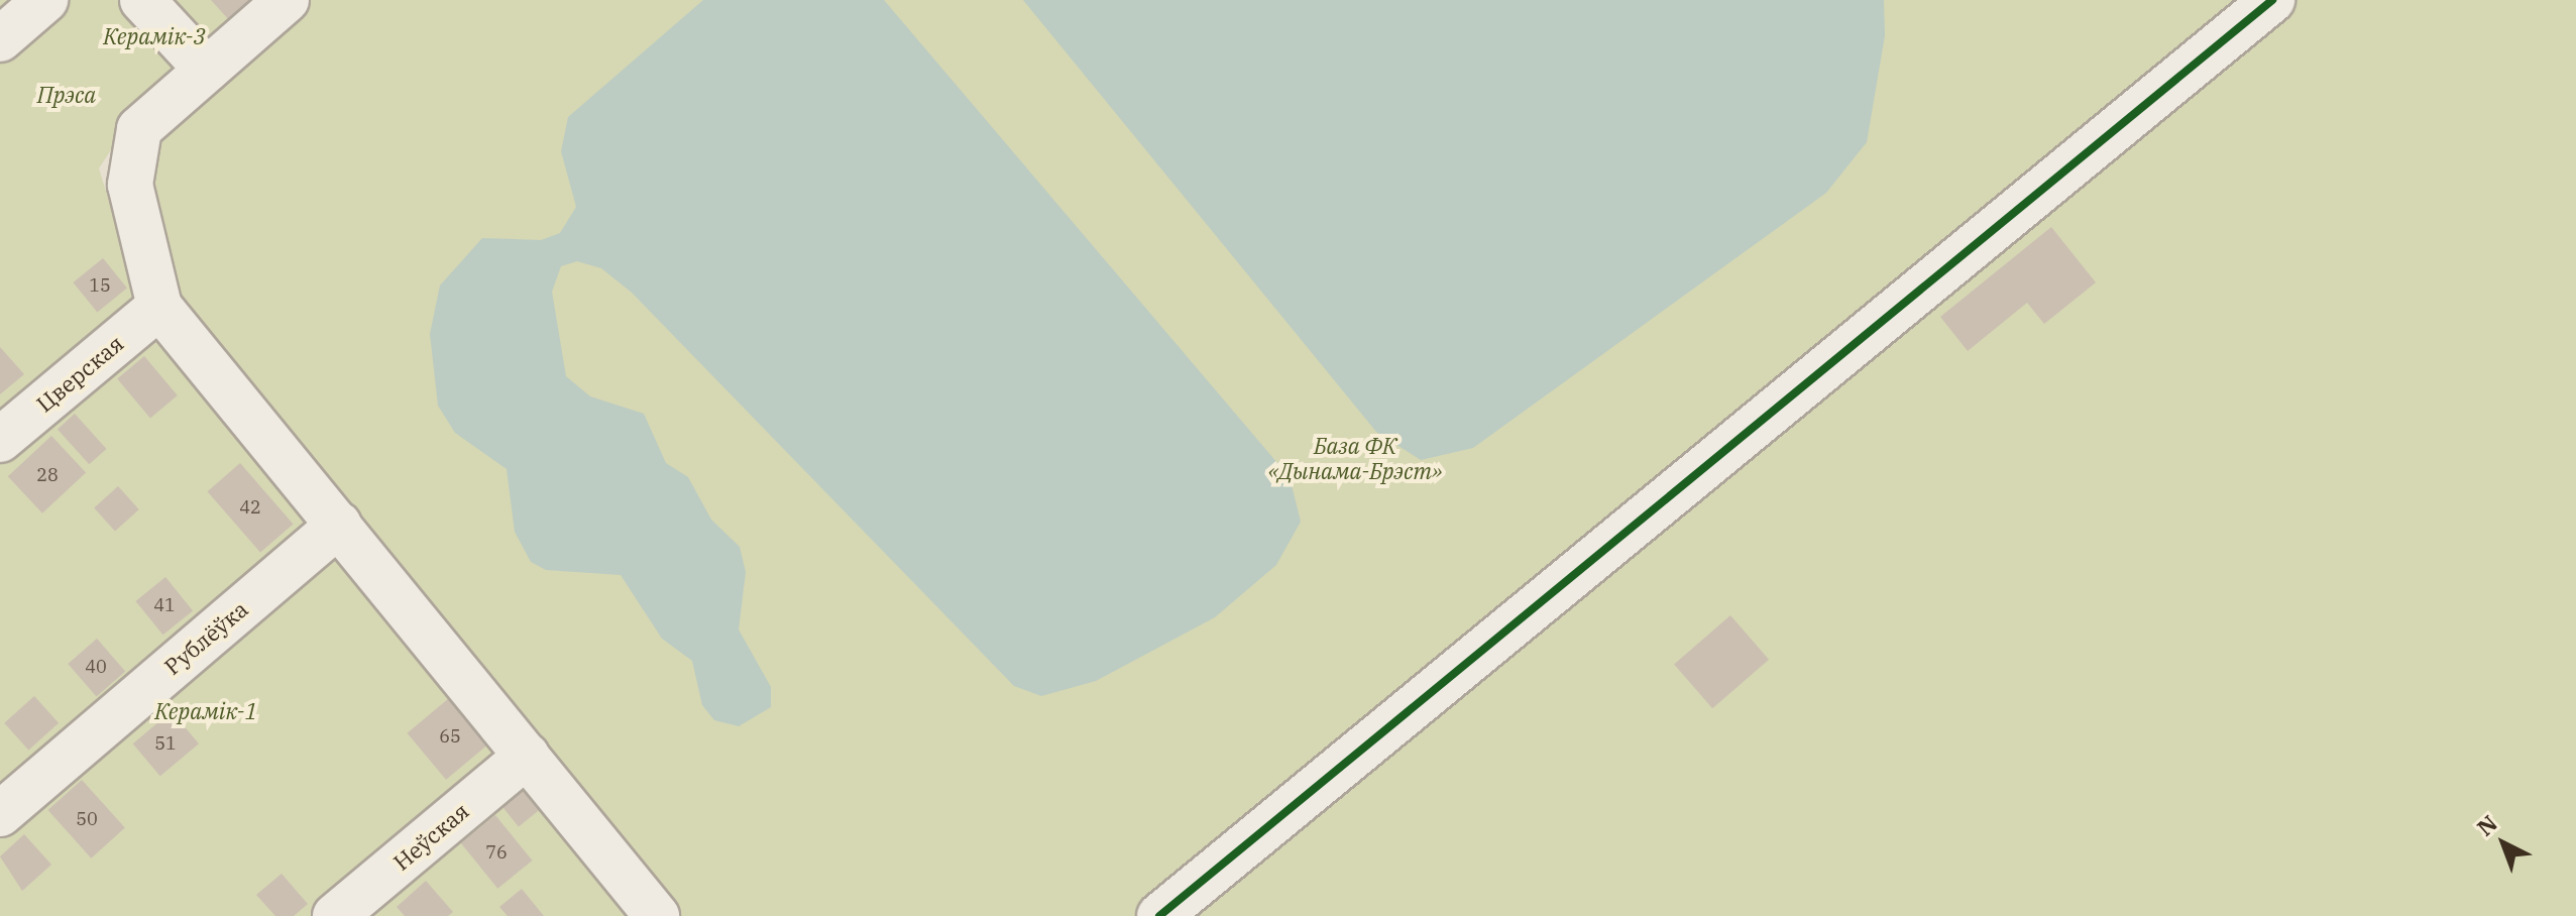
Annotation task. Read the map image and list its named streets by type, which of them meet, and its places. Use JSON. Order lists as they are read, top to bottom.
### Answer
{
  "streets": {
    "street": ["Цверская", "Рублёўка", "Неўская"]
  },
  "parks": [
    "Керамік-3",
    "Прэса",
    "База ФК «Дынама-Брэст»",
    "Керамік-1"
  ],
  "house_numbers": [
    "15",
    "28",
    "42",
    "41",
    "40",
    "65",
    "51",
    "50",
    "76"
  ],
  "north": "top left"
}
